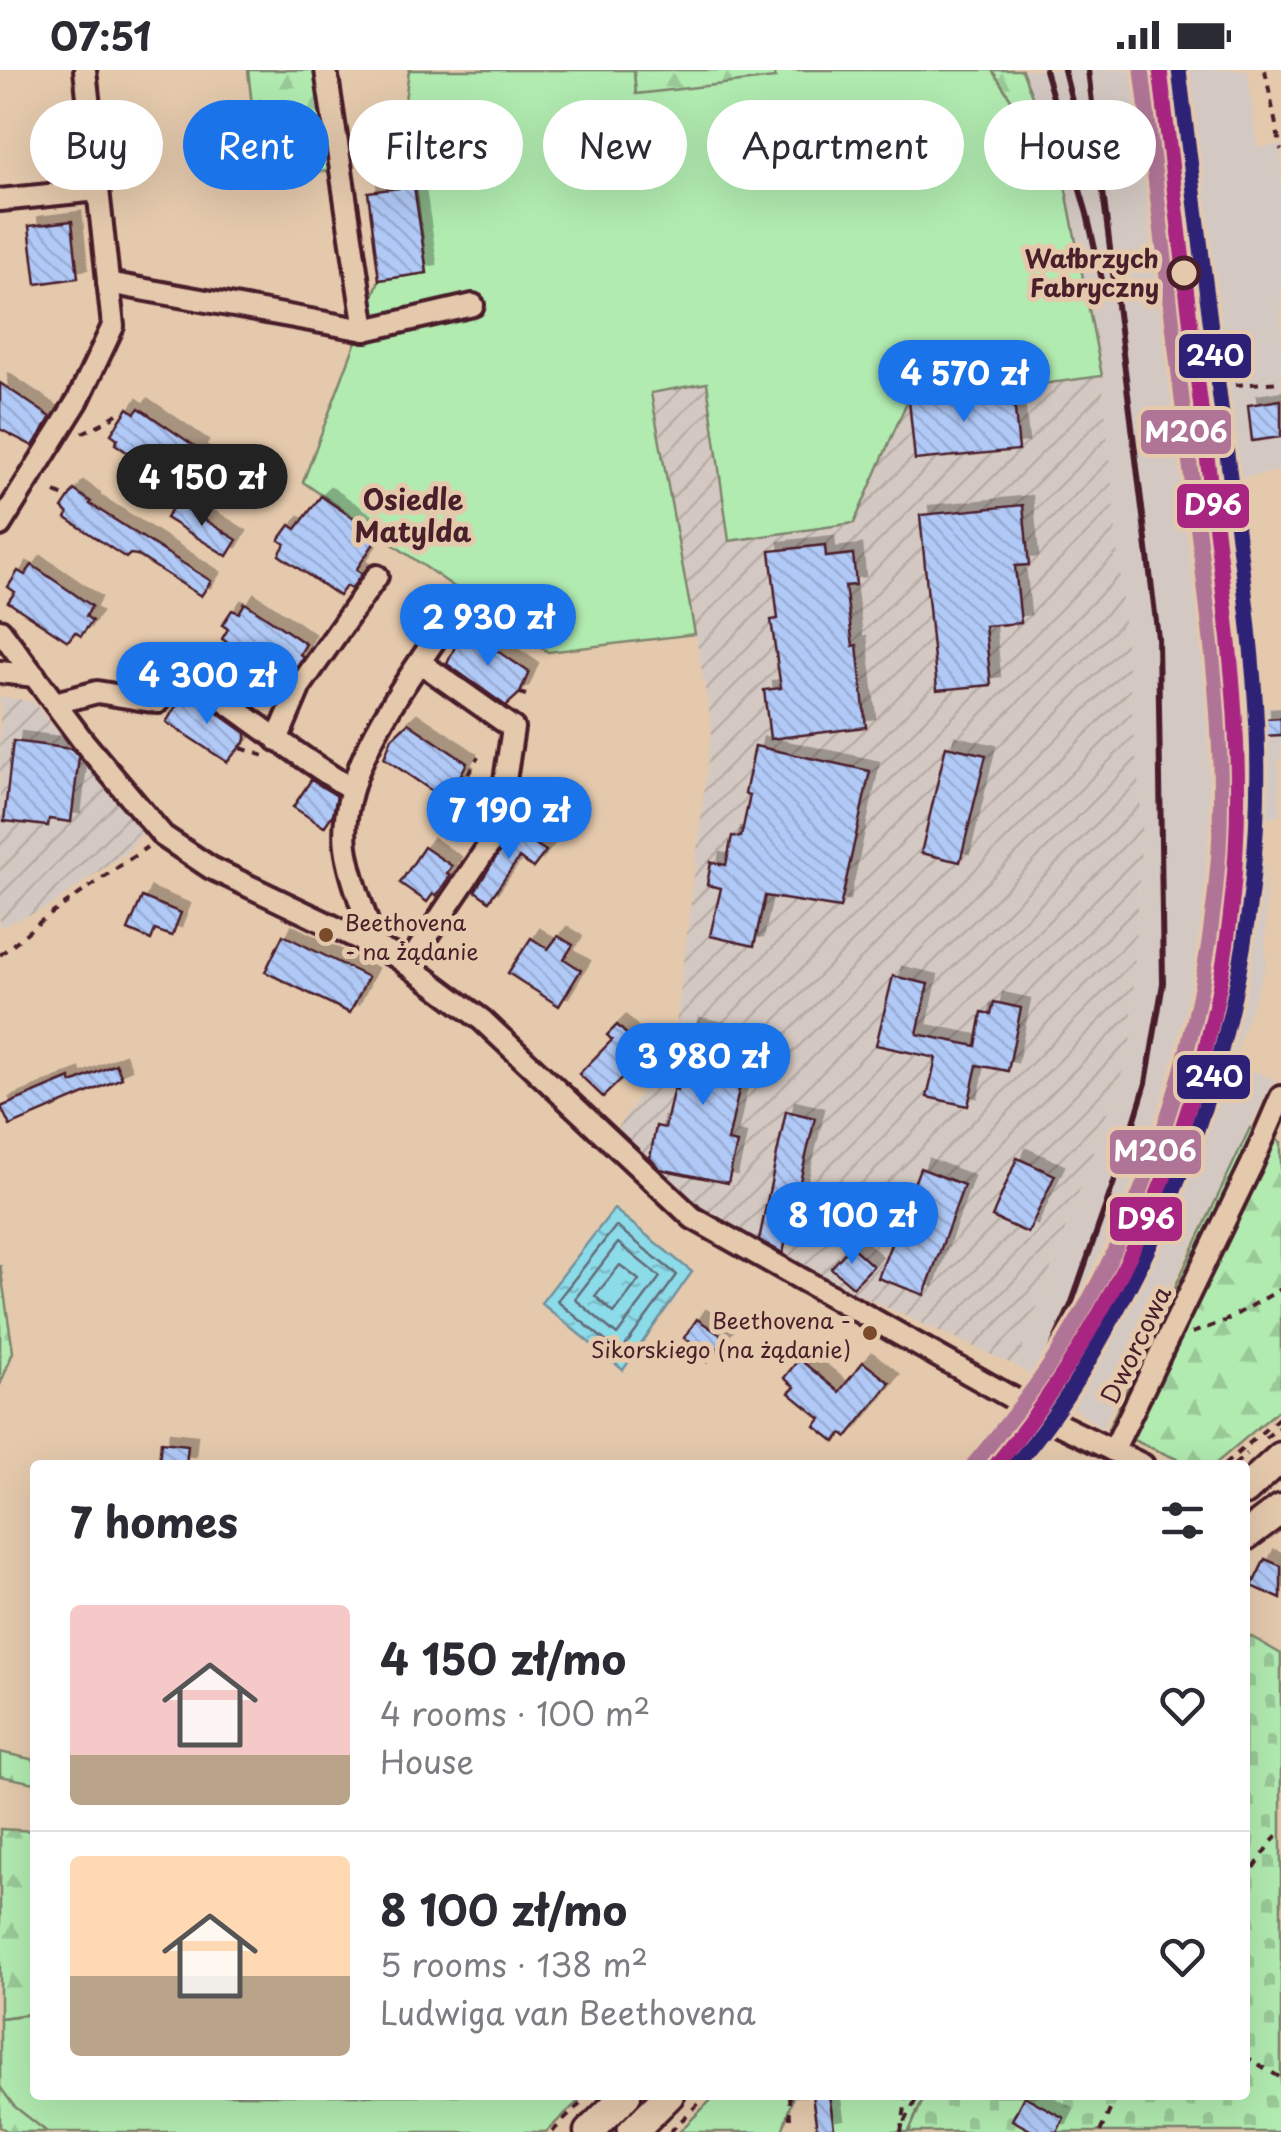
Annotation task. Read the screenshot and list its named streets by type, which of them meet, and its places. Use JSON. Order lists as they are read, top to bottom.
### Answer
{
  "streets": {
    "street": ["Dworcowa"]
  },
  "districts": ["Osiedle Matylda"],
  "places": ["Wałbrzych Fabryczny", "Beethovena - na żądanie", "Beethovena - Sikorskiego (na żądanie)"],
  "lines": ["transit line M206", "transit line 240", "transit line D96"],
  "page": {
    "status": "07:51",
    "chip": [
      "Buy",
      "Rent",
      "Filters",
      "New",
      "Apartment",
      "House"
    ],
    "price": [
      "4 570 zł",
      "4 150 zł",
      "2 930 zł",
      "4 300 zł",
      "7 190 zł",
      "3 980 zł",
      "8 100 zł"
    ],
    "heading": "7 homes",
    "list": [
      {
        "name": "4 150 zł/mo",
        "note": "4 rooms · 100 m² · House"
      },
      {
        "name": "8 100 zł/mo",
        "note": "5 rooms · 138 m² · Ludwiga van Beethovena"
      }
    ]
  }
}
